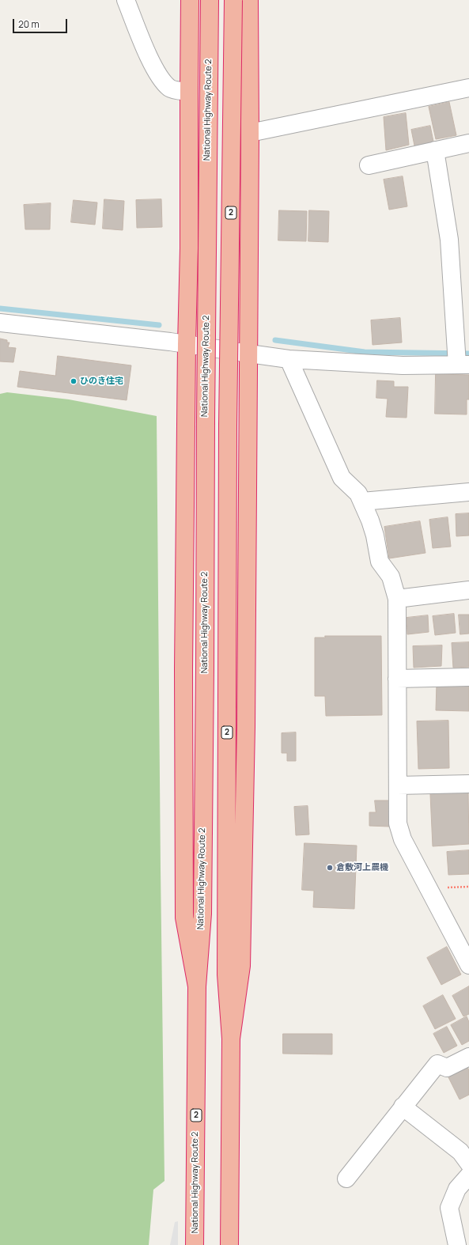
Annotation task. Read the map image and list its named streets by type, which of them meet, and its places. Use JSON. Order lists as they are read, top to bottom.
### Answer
{
  "streets": {
    "highway": ["National Highway Route 2", "2"]
  },
  "places": ["ひのき住宅", "倉敷河上農機"],
  "scale_bar": "20 m"
}
